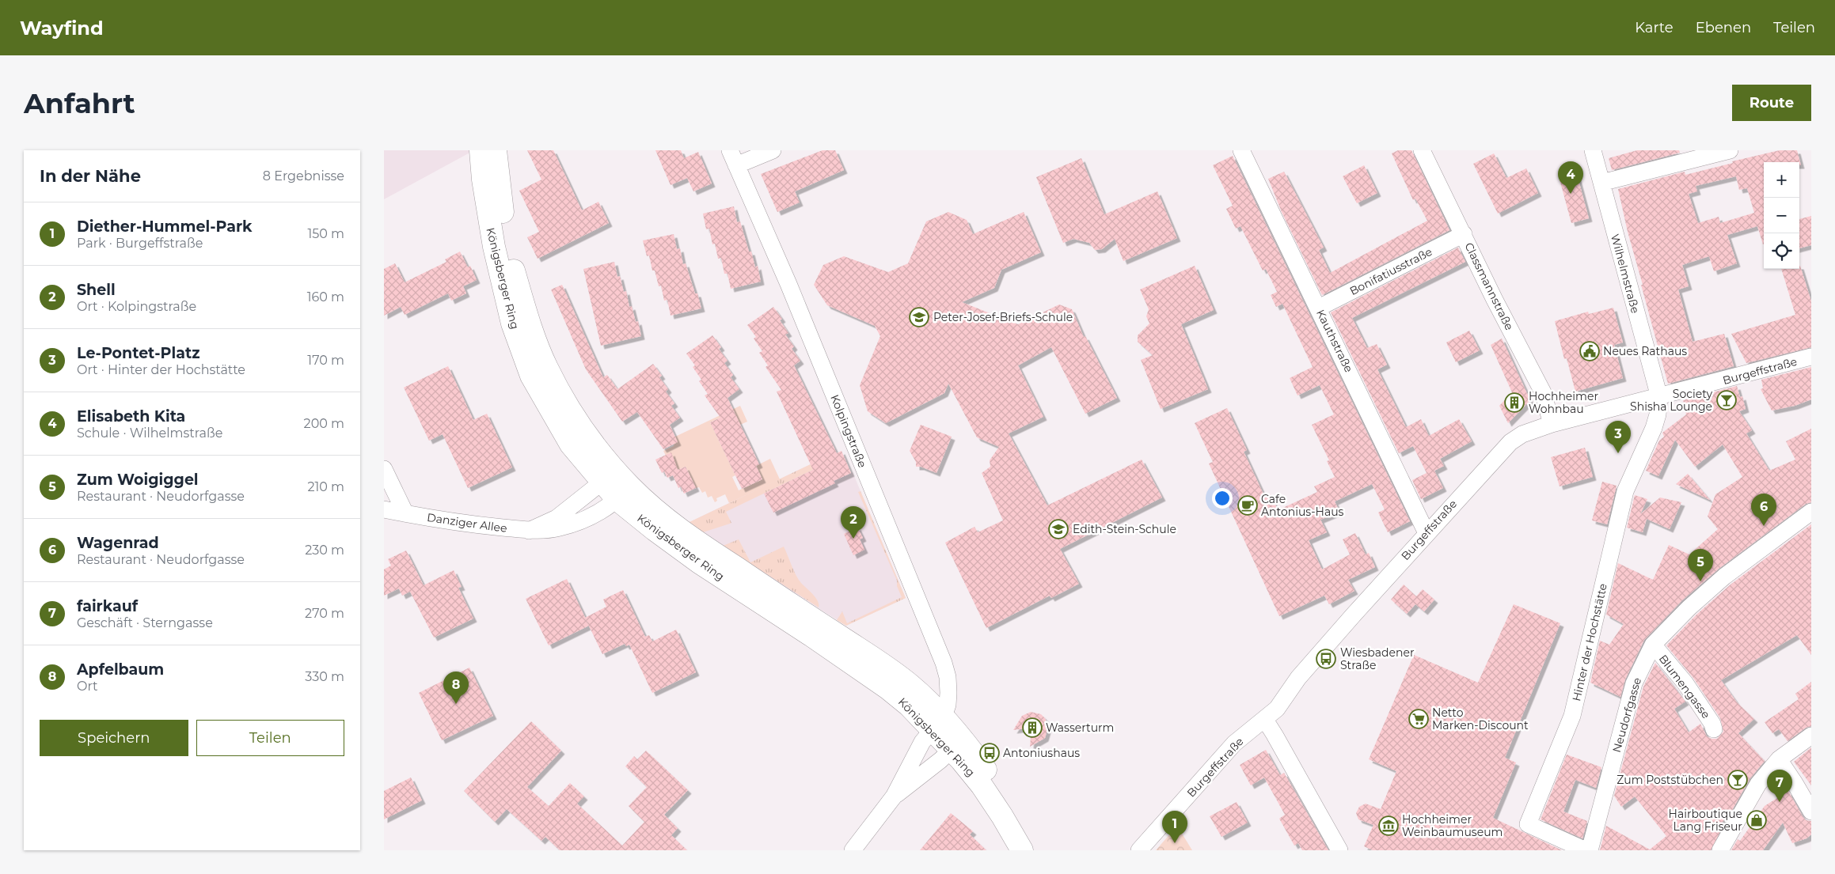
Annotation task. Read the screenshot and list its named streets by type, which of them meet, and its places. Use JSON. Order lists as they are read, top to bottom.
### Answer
{
  "streets": {
    "main road": ["Königsberger Ring"],
    "street": [
      "Bonifatiusstraße",
      "Wilhelmstraße",
      "Classmannstraße",
      "Kauthstraße",
      "Burgeffstraße",
      "Kolpingstraße",
      "Danziger Allee",
      "Hinter der Hochstätte",
      "Blumengasse",
      "Neudorfgasse"
    ]
  },
  "crossings": [
    ["Bonifatiusstraße", "Classmannstraße"],
    ["Bonifatiusstraße", "Kauthstraße"],
    ["Wilhelmstraße", "Burgeffstraße"],
    ["Wilhelmstraße", "Hinter der Hochstätte"],
    ["Königsberger Ring", "Kolpingstraße"],
    ["Königsberger Ring", "Danziger Allee"],
    ["Classmannstraße", "Burgeffstraße"],
    ["Kauthstraße", "Burgeffstraße"],
    ["Burgeffstraße", "Hinter der Hochstätte"],
    ["Blumengasse", "Neudorfgasse"]
  ],
  "places": {
    "school or university": ["Peter-Josef-Briefs-Schule", "Edith-Stein-Schule"],
    "public building": ["Neues Rathaus"],
    "bar": ["Society Shisha Lounge", "Zum Poststübchen"],
    "building": ["Hochheimer Wohnbau", "Wasserturm"],
    "cafe": ["Cafe Antonius-Haus"],
    "bus stop": ["Wiesbadener Straße", "Antoniushaus"],
    "supermarket": ["Netto Marken-Discount"],
    "shop": ["Hairboutique Lang Friseur"],
    "museum": ["Hochheimer Weinbaumuseum"]
  },
  "page": {
    "header": "Wayfind",
    "nav": ["Karte", "Ebenen", "Teilen"],
    "buttons": [
      "Route",
      ["Speichern", "Teilen"]
    ],
    "title": "Anfahrt",
    "heading": ["In der Nähe", "8 Ergebnisse"],
    "pins": [
      "4",
      "3",
      "6",
      "2",
      "5",
      "8",
      "7",
      "1"
    ],
    "map_buttons": ["+", "−"],
    "list": [
      {
        "mark": "1",
        "name": "Diether-Hummel-Park",
        "note": "Park · Burgeffstraße",
        "value": "150 m"
      },
      {
        "mark": "2",
        "name": "Shell",
        "note": "Ort · Kolpingstraße",
        "value": "160 m"
      },
      {
        "mark": "3",
        "name": "Le-Pontet-Platz",
        "note": "Ort · Hinter der Hochstätte",
        "value": "170 m"
      },
      {
        "mark": "4",
        "name": "Elisabeth Kita",
        "note": "Schule · Wilhelmstraße",
        "value": "200 m"
      },
      {
        "mark": "5",
        "name": "Zum Woigiggel",
        "note": "Restaurant · Neudorfgasse",
        "value": "210 m"
      },
      {
        "mark": "6",
        "name": "Wagenrad",
        "note": "Restaurant · Neudorfgasse",
        "value": "230 m"
      },
      {
        "mark": "7",
        "name": "fairkauf",
        "note": "Geschäft · Sterngasse",
        "value": "270 m"
      },
      {
        "mark": "8",
        "name": "Apfelbaum",
        "note": "Ort",
        "value": "330 m"
      }
    ]
  }
}
